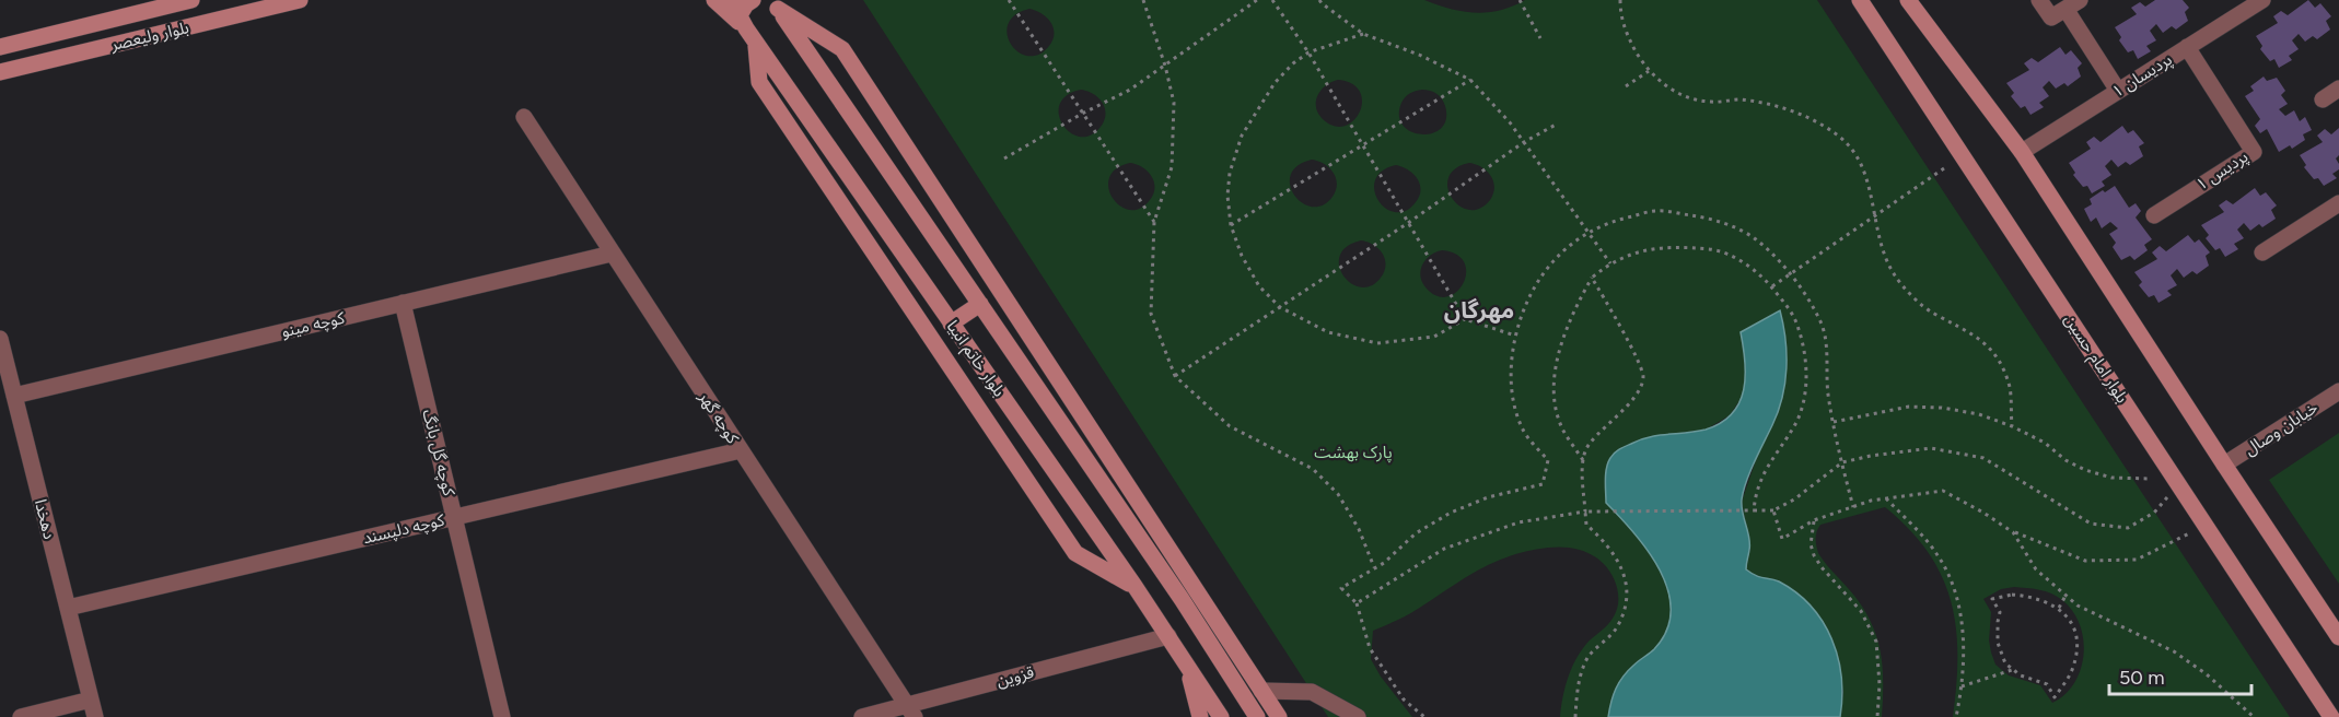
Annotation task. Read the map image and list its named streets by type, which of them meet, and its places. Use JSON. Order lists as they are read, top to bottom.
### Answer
{
  "streets": {
    "main road": ["بلوار ولیعصر", "بلوار خاتم انبیا", "بلوار امام حسین"],
    "street": [
      "پردیسان ۱",
      "پردیس ۱",
      "کوچه مینو",
      "کوچه گهر",
      "خیابان وصال",
      "کوچه گل بانگ",
      "دهخدا",
      "کوچه دلپسند",
      "قزوین"
    ]
  },
  "crossings": [
    ["پردیسان ۱", "پردیس ۱"],
    ["کوچه مینو", "کوچه گهر"],
    ["کوچه مینو", "کوچه گل بانگ"],
    ["کوچه مینو", "دهخدا"],
    ["بلوار خاتم انبیا", "قزوین"],
    ["کوچه گهر", "کوچه دلپسند"],
    ["کوچه گهر", "قزوین"],
    ["کوچه گل بانگ", "کوچه دلپسند"],
    ["دهخدا", "کوچه دلپسند"]
  ],
  "districts": ["مهرگان"],
  "parks": ["پارک بهشت"],
  "scale_bar": "50 m"
}
